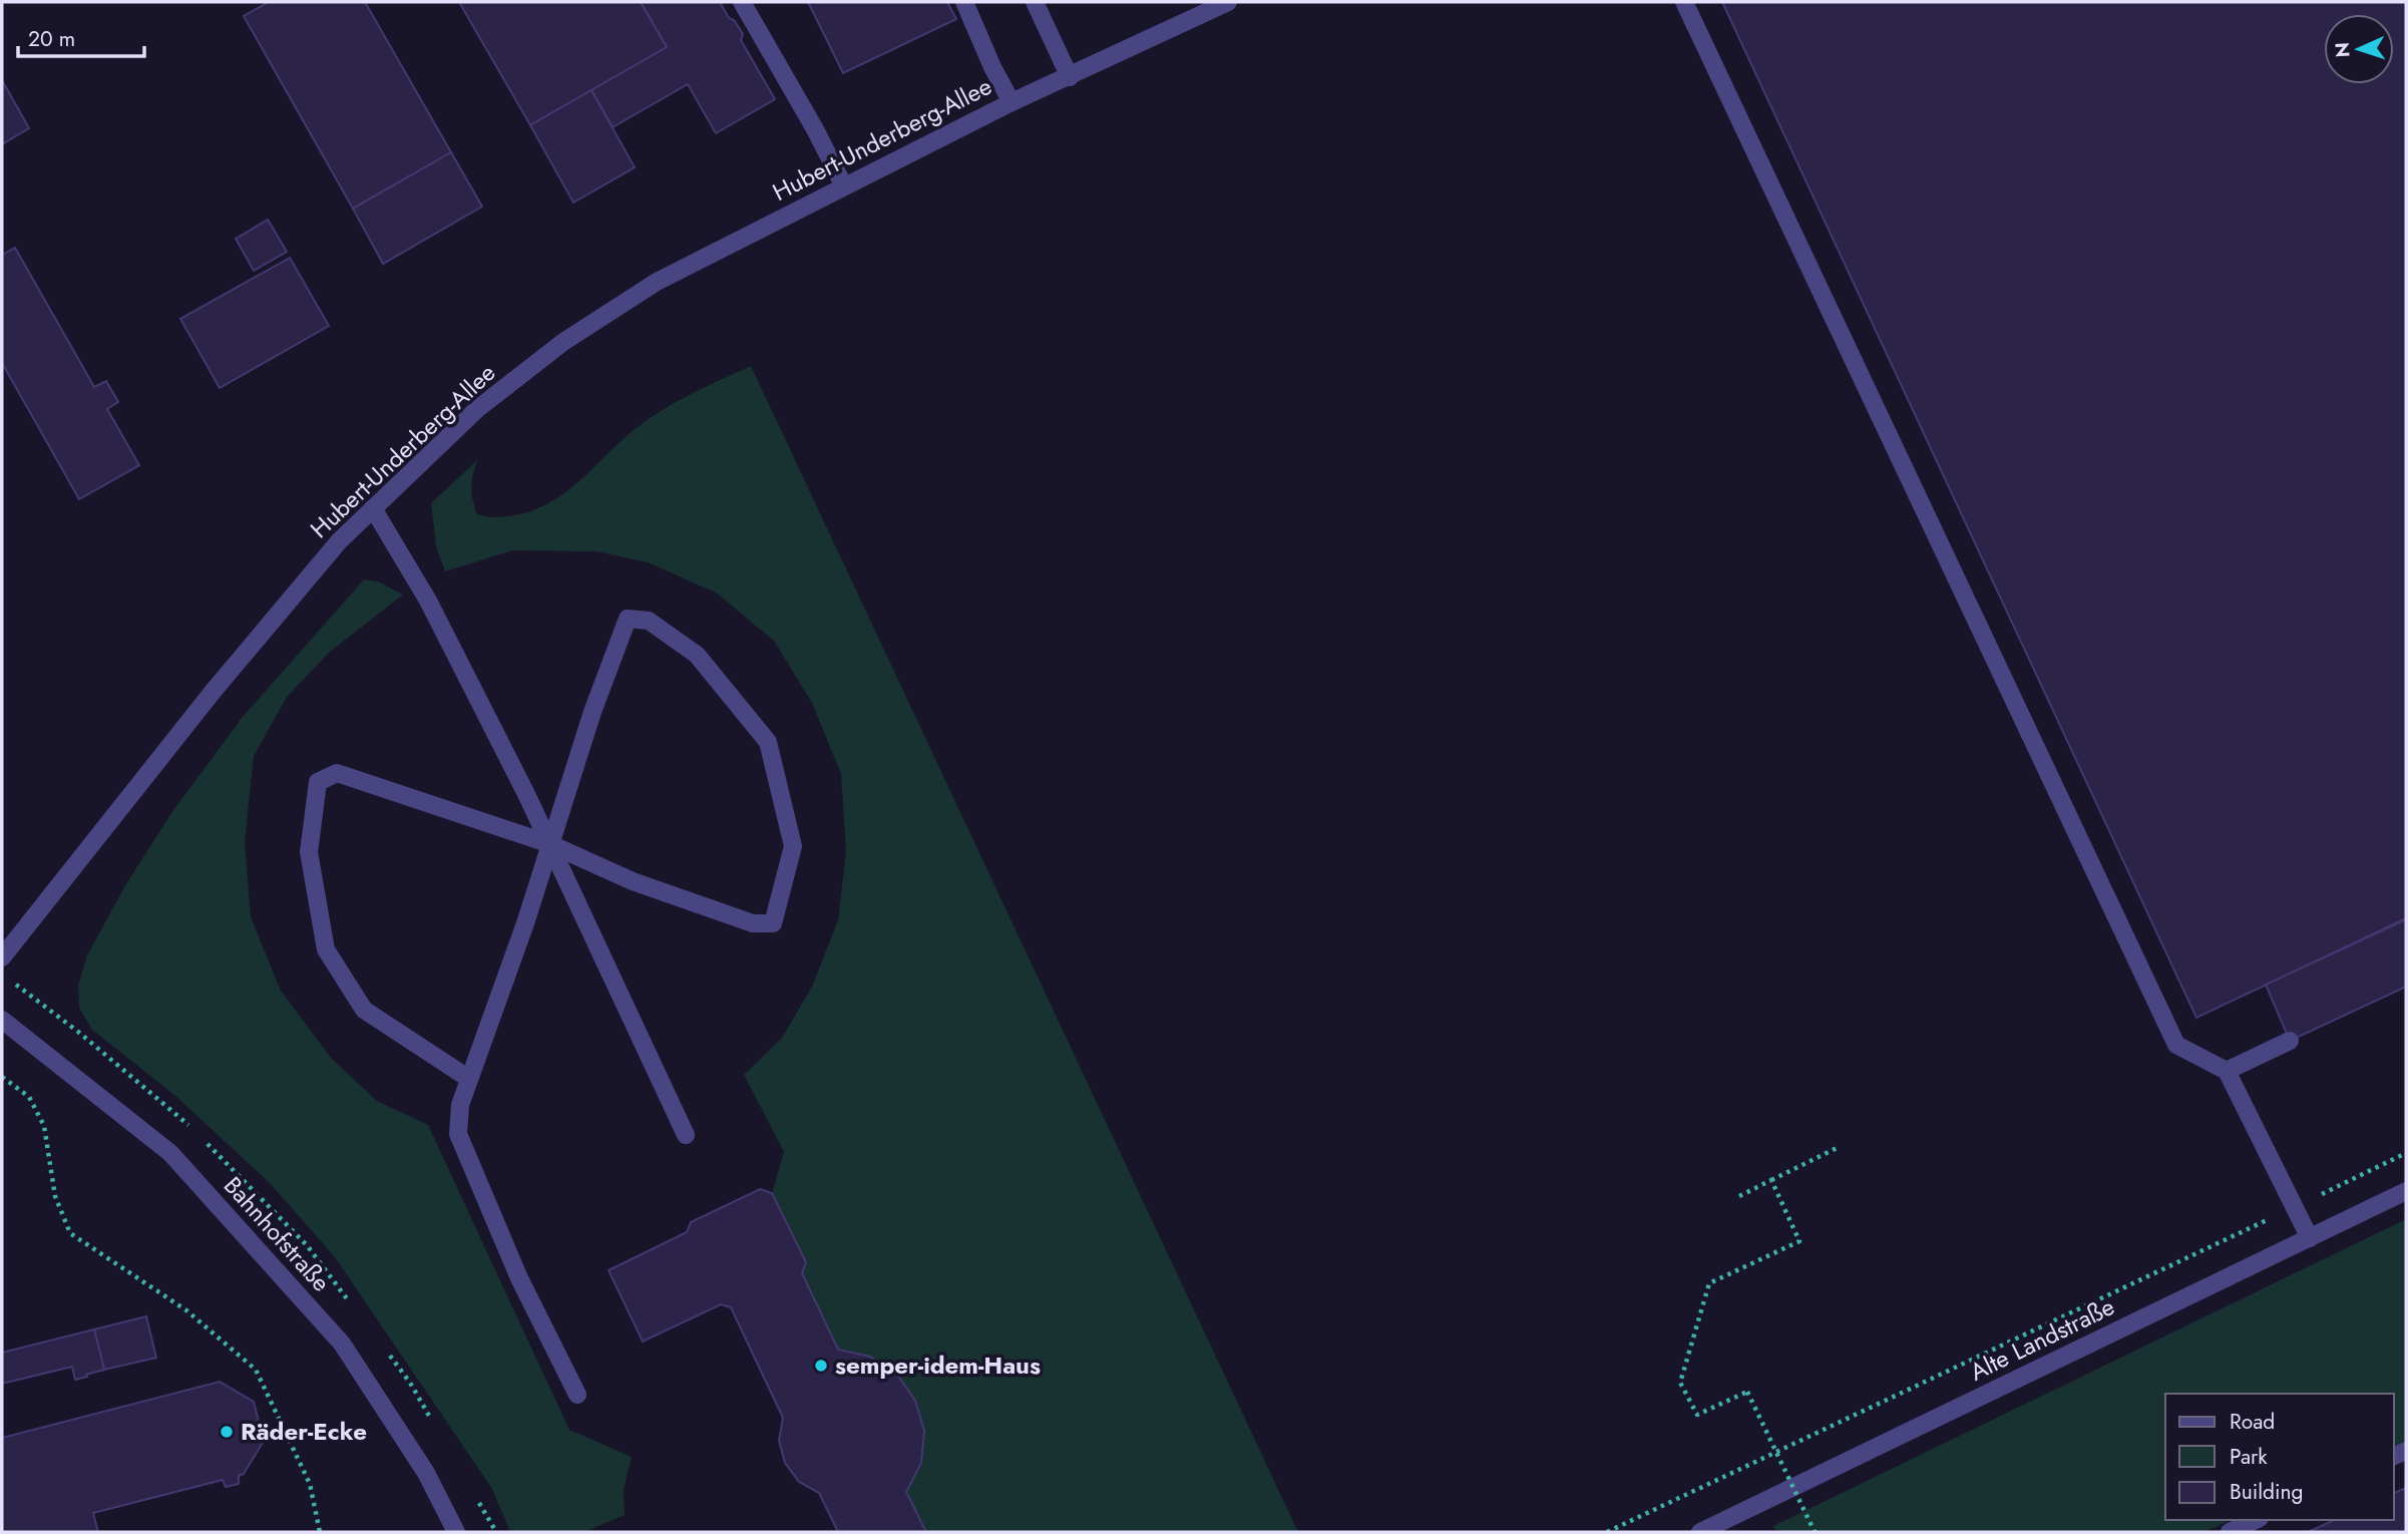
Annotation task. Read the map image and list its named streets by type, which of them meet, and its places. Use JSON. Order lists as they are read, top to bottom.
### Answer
{
  "streets": {
    "street": ["Hubert-Underberg-Allee", "Bahnhofstraße", "Alte Landstraße"]
  },
  "places": ["semper-idem-Haus", "Räder-Ecke"],
  "legend": ["Road", "Park", "Building"],
  "scale_bar": "20 m",
  "north": "left"
}
